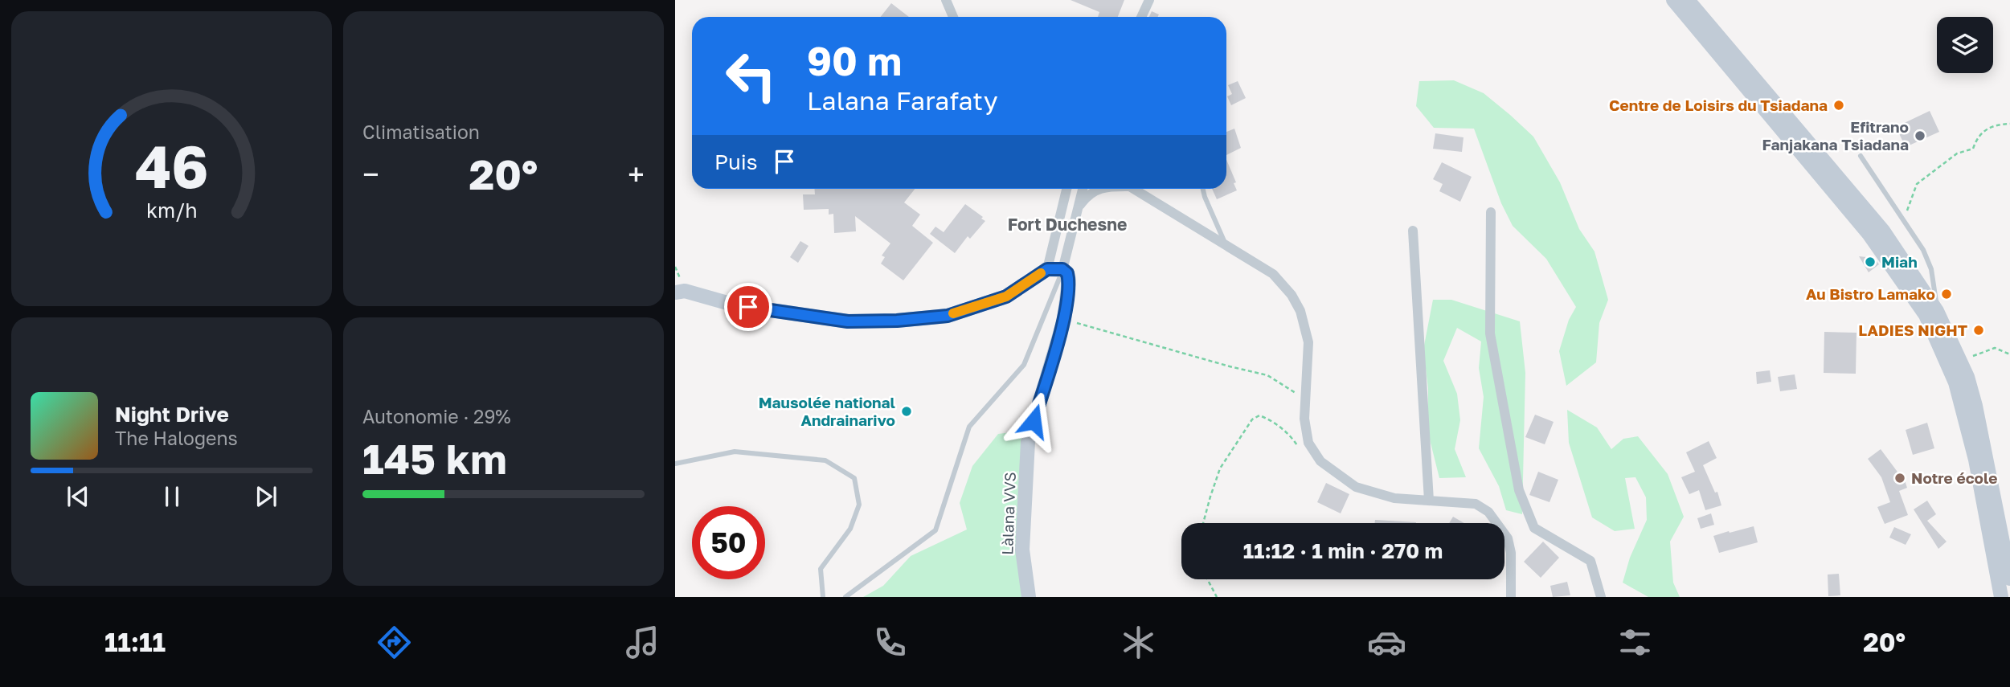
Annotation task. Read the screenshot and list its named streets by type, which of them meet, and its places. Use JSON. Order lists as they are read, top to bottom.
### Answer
{
  "streets": {
    "street": ["Làlana VVS"]
  },
  "districts": ["Fort Duchesne"],
  "places": [
    "Centre de Loisirs du Tsiadana",
    "Efitrano Fanjakana Tsiadana",
    "Miah",
    "Au Bistro Lamako",
    "LADIES NIGHT",
    "Mausolée national Andrainarivo",
    "Notre école"
  ],
  "page": {
    "tile": [
      "Climatisation",
      ["Autonomie · 29%", "145 km"]
    ],
    "turn": ["90 m", "Lalana Farafaty"],
    "then": "Puis",
    "heat": ["−", "20°", "+"],
    "song": ["Night Drive", "The Halogens"],
    "limit": "50",
    "trip": "11:12 · 1 min · 270 m",
    "tabs": ["11:11", "20°"],
    "gauge": ["46", "km/h"]
  }
}
